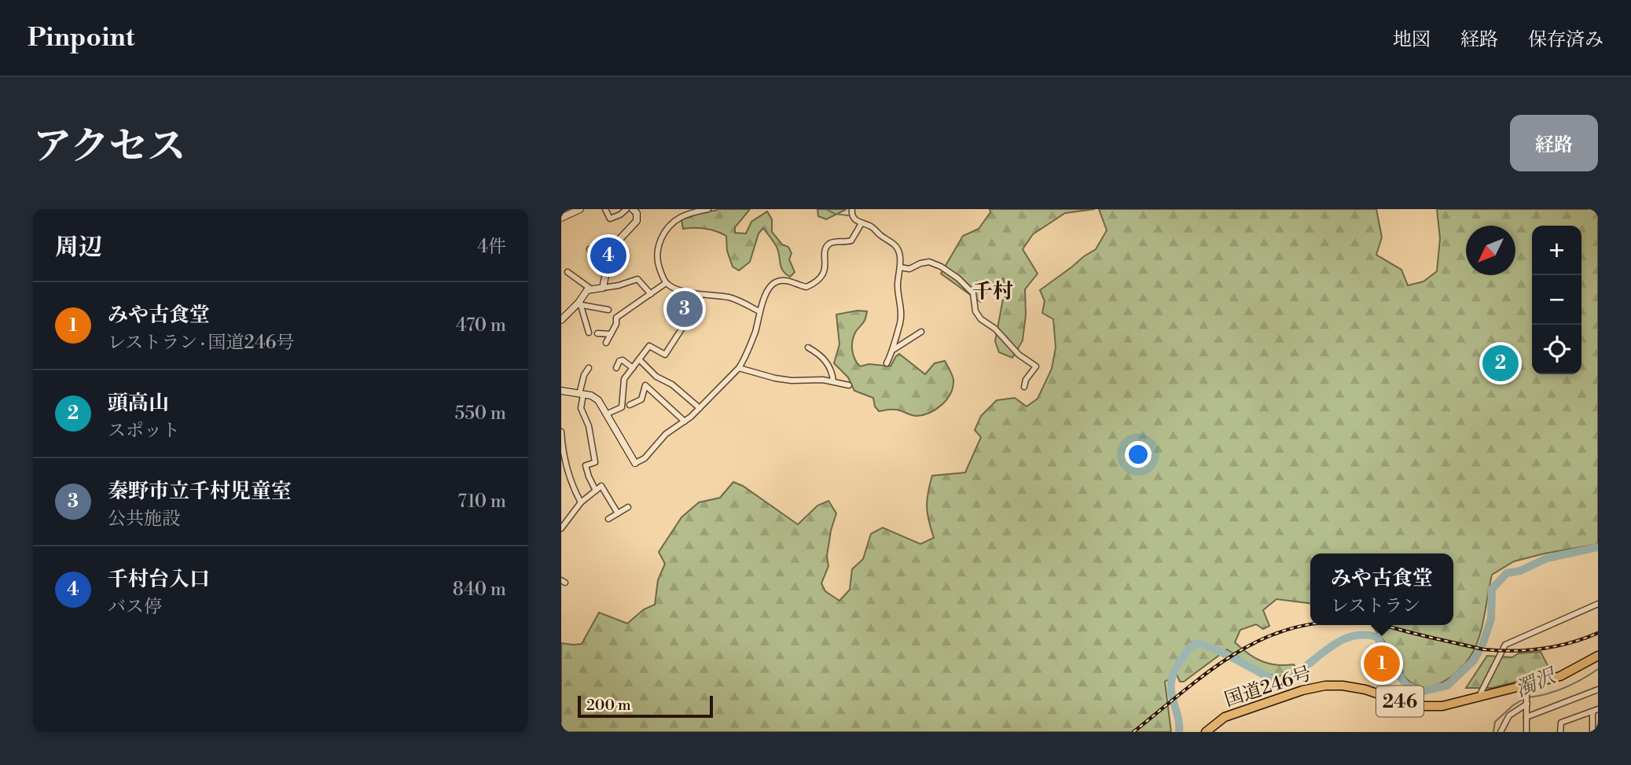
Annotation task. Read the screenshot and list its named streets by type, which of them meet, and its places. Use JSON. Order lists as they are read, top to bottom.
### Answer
{
  "streets": {
    "highway": ["国道246号", "246"]
  },
  "districts": ["千村"],
  "water": ["濁沢"],
  "scale_bar": "200 m",
  "north": "bottom left",
  "page": {
    "header": "Pinpoint",
    "nav": ["地図", "経路", "保存済み"],
    "title": "アクセス",
    "buttons": "経路",
    "heading": ["周辺", "4件"],
    "map_buttons": ["+", "−"],
    "pins": [
      "4",
      "3",
      "2",
      "1"
    ],
    "list": [
      {
        "mark": "1",
        "name": "みや古食堂",
        "note": "レストラン · 国道246号",
        "value": "470 m"
      },
      {
        "mark": "2",
        "name": "頭高山",
        "note": "スポット",
        "value": "550 m"
      },
      {
        "mark": "3",
        "name": "秦野市立千村児童室",
        "note": "公共施設",
        "value": "710 m"
      },
      {
        "mark": "4",
        "name": "千村台入口",
        "note": "バス停",
        "value": "840 m"
      }
    ],
    "popup": ["みや古食堂", "レストラン"],
    "scale": "200 m"
  }
}
